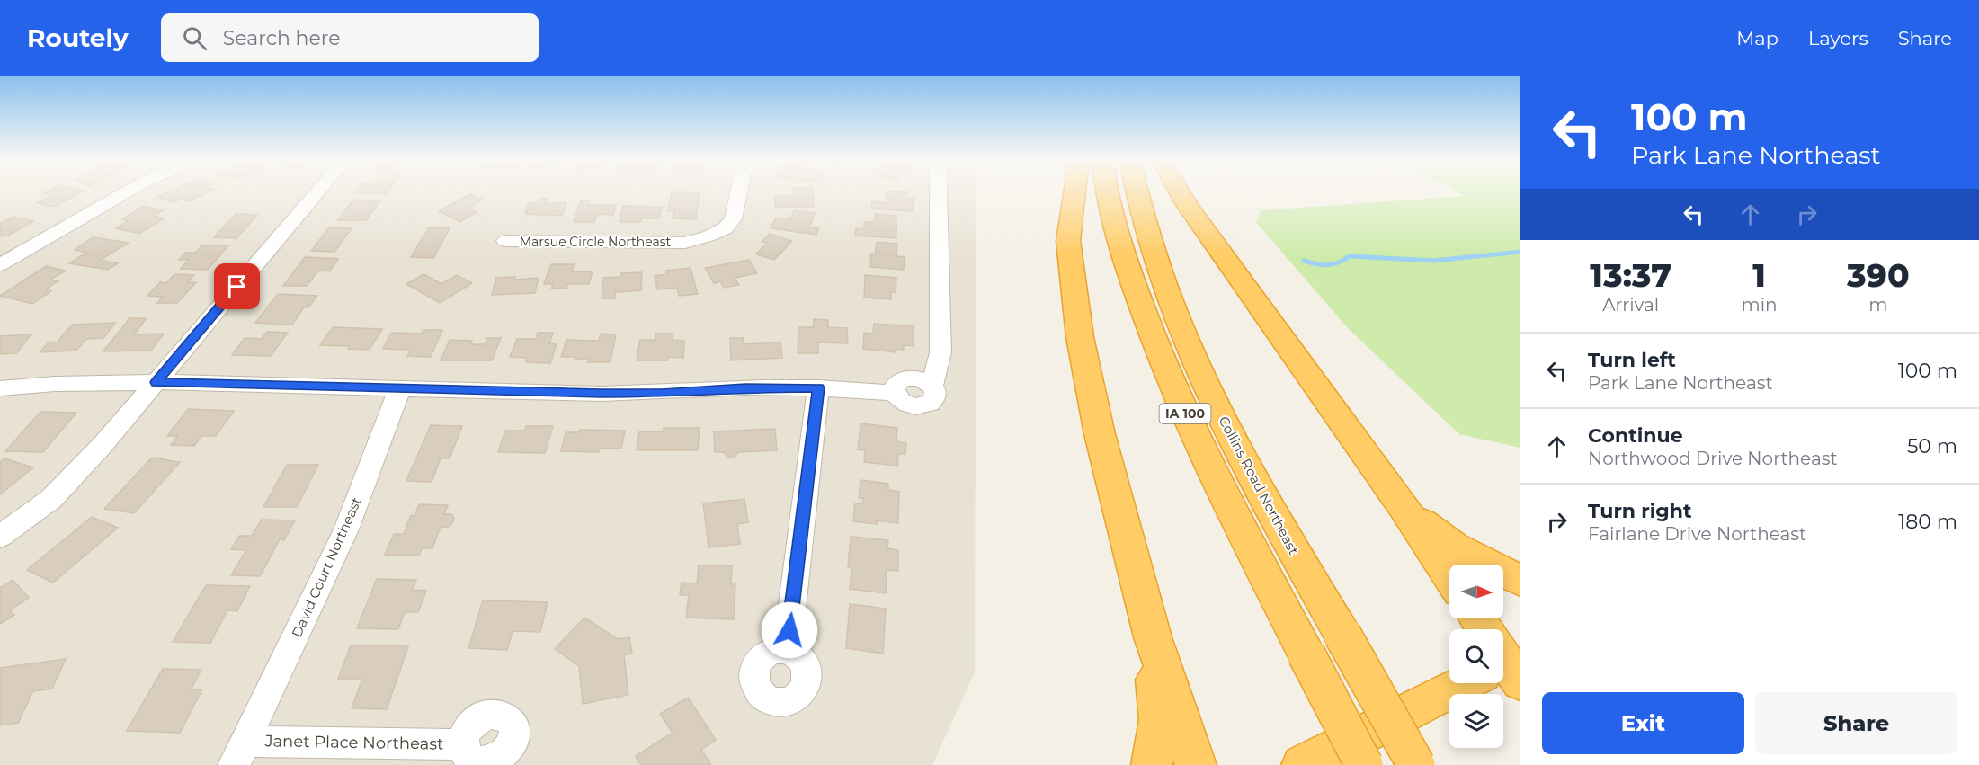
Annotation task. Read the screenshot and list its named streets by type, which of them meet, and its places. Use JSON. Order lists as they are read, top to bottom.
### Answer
{
  "streets": {
    "highway": ["IA 100", "Collins Road Northeast"],
    "street": ["Marsue Circle Northeast", "David Court Northeast", "Janet Place Northeast"]
  },
  "crossings": [
    ["David Court Northeast", "Janet Place Northeast"]
  ],
  "north": "right",
  "page": {
    "header": "Routely",
    "search": "Search here",
    "nav": ["Map", "Layers", "Share"],
    "turn": ["100 m", "Park Lane Northeast"],
    "eta": [
      "13:37",
      "Arrival",
      "1",
      "min",
      "390",
      "m"
    ],
    "list": [
      {
        "name": "Turn left",
        "note": "Park Lane Northeast",
        "value": "100 m"
      },
      {
        "name": "Continue",
        "note": "Northwood Drive Northeast",
        "value": "50 m"
      },
      {
        "name": "Turn right",
        "note": "Fairlane Drive Northeast",
        "value": "180 m"
      }
    ],
    "buttons": ["Exit", "Share"]
  }
}
